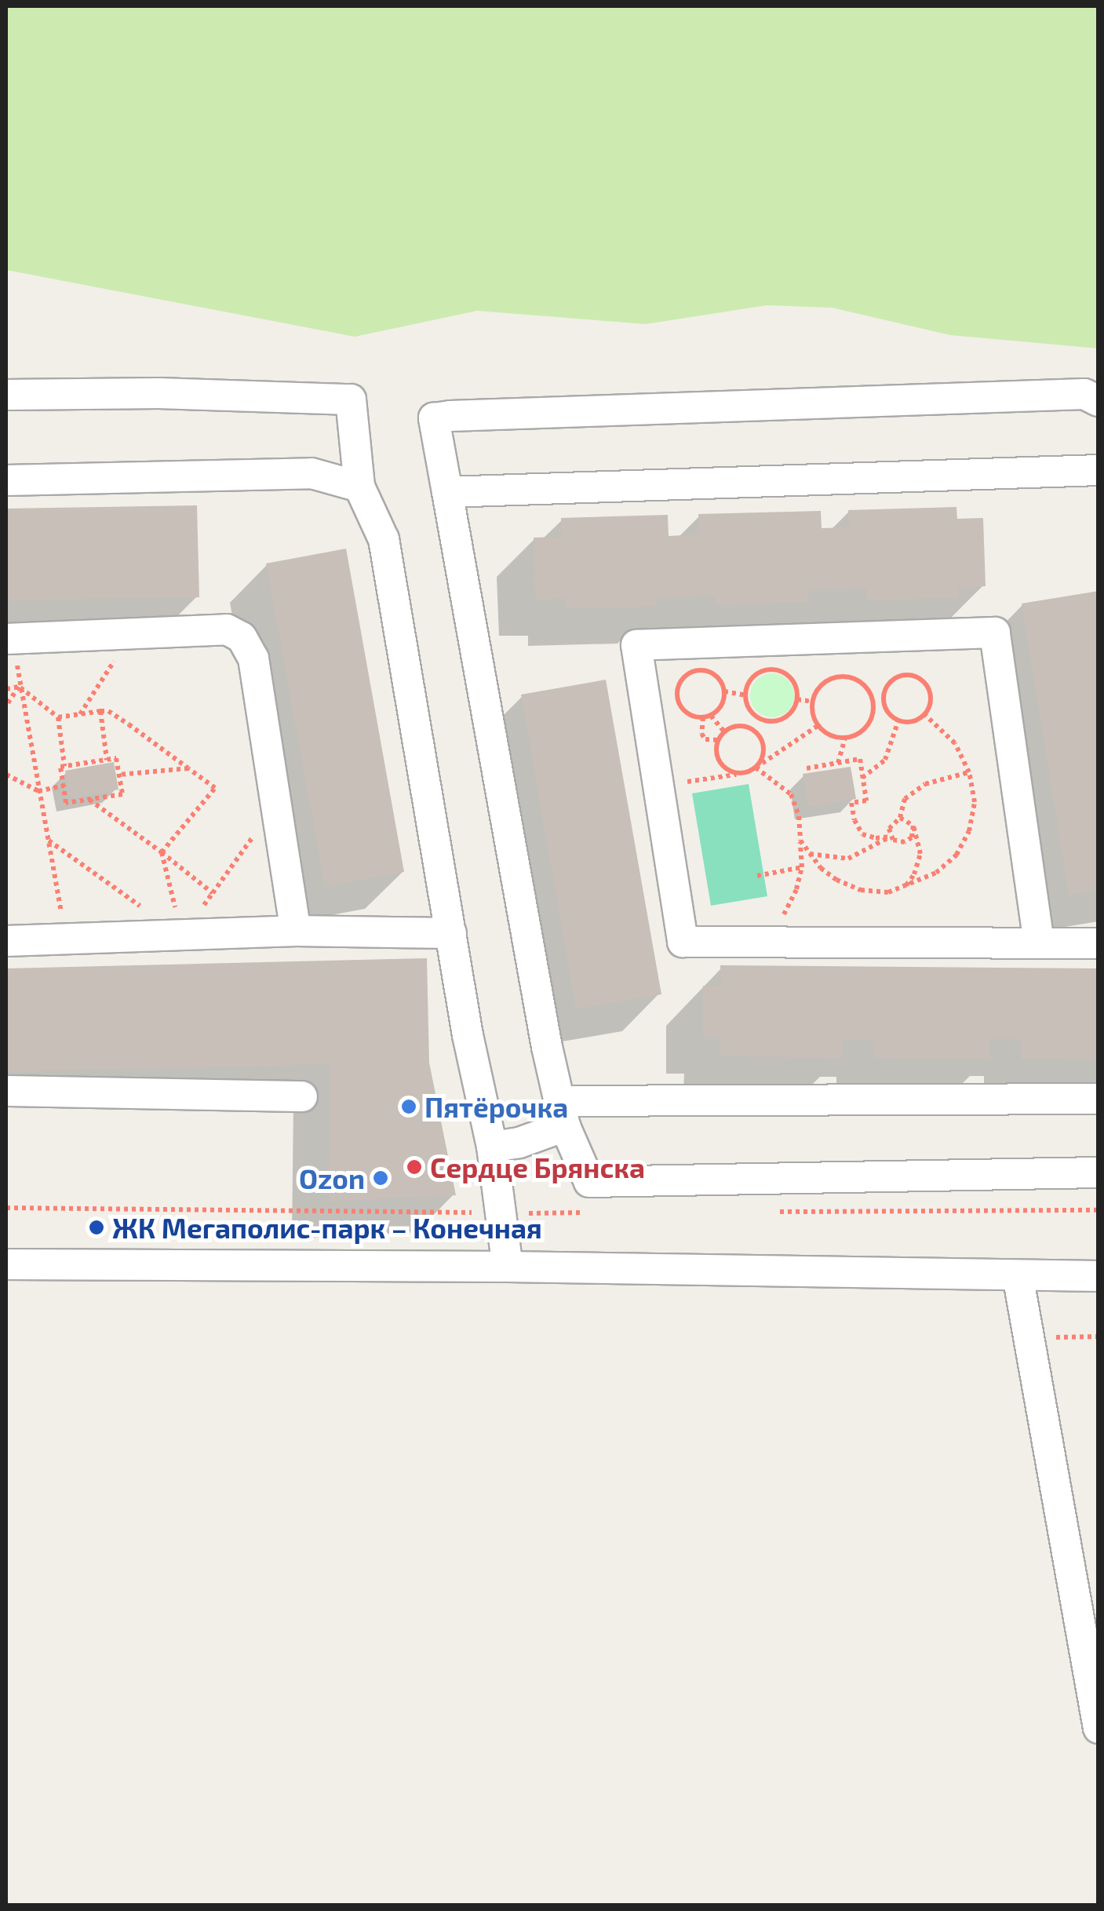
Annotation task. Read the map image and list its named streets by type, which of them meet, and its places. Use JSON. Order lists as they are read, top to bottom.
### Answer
{
  "places": [
    "Пятёрочка",
    "Сердце Брянска",
    "Ozon",
    "ЖК Мегаполис-парк – Конечная"
  ]
}
